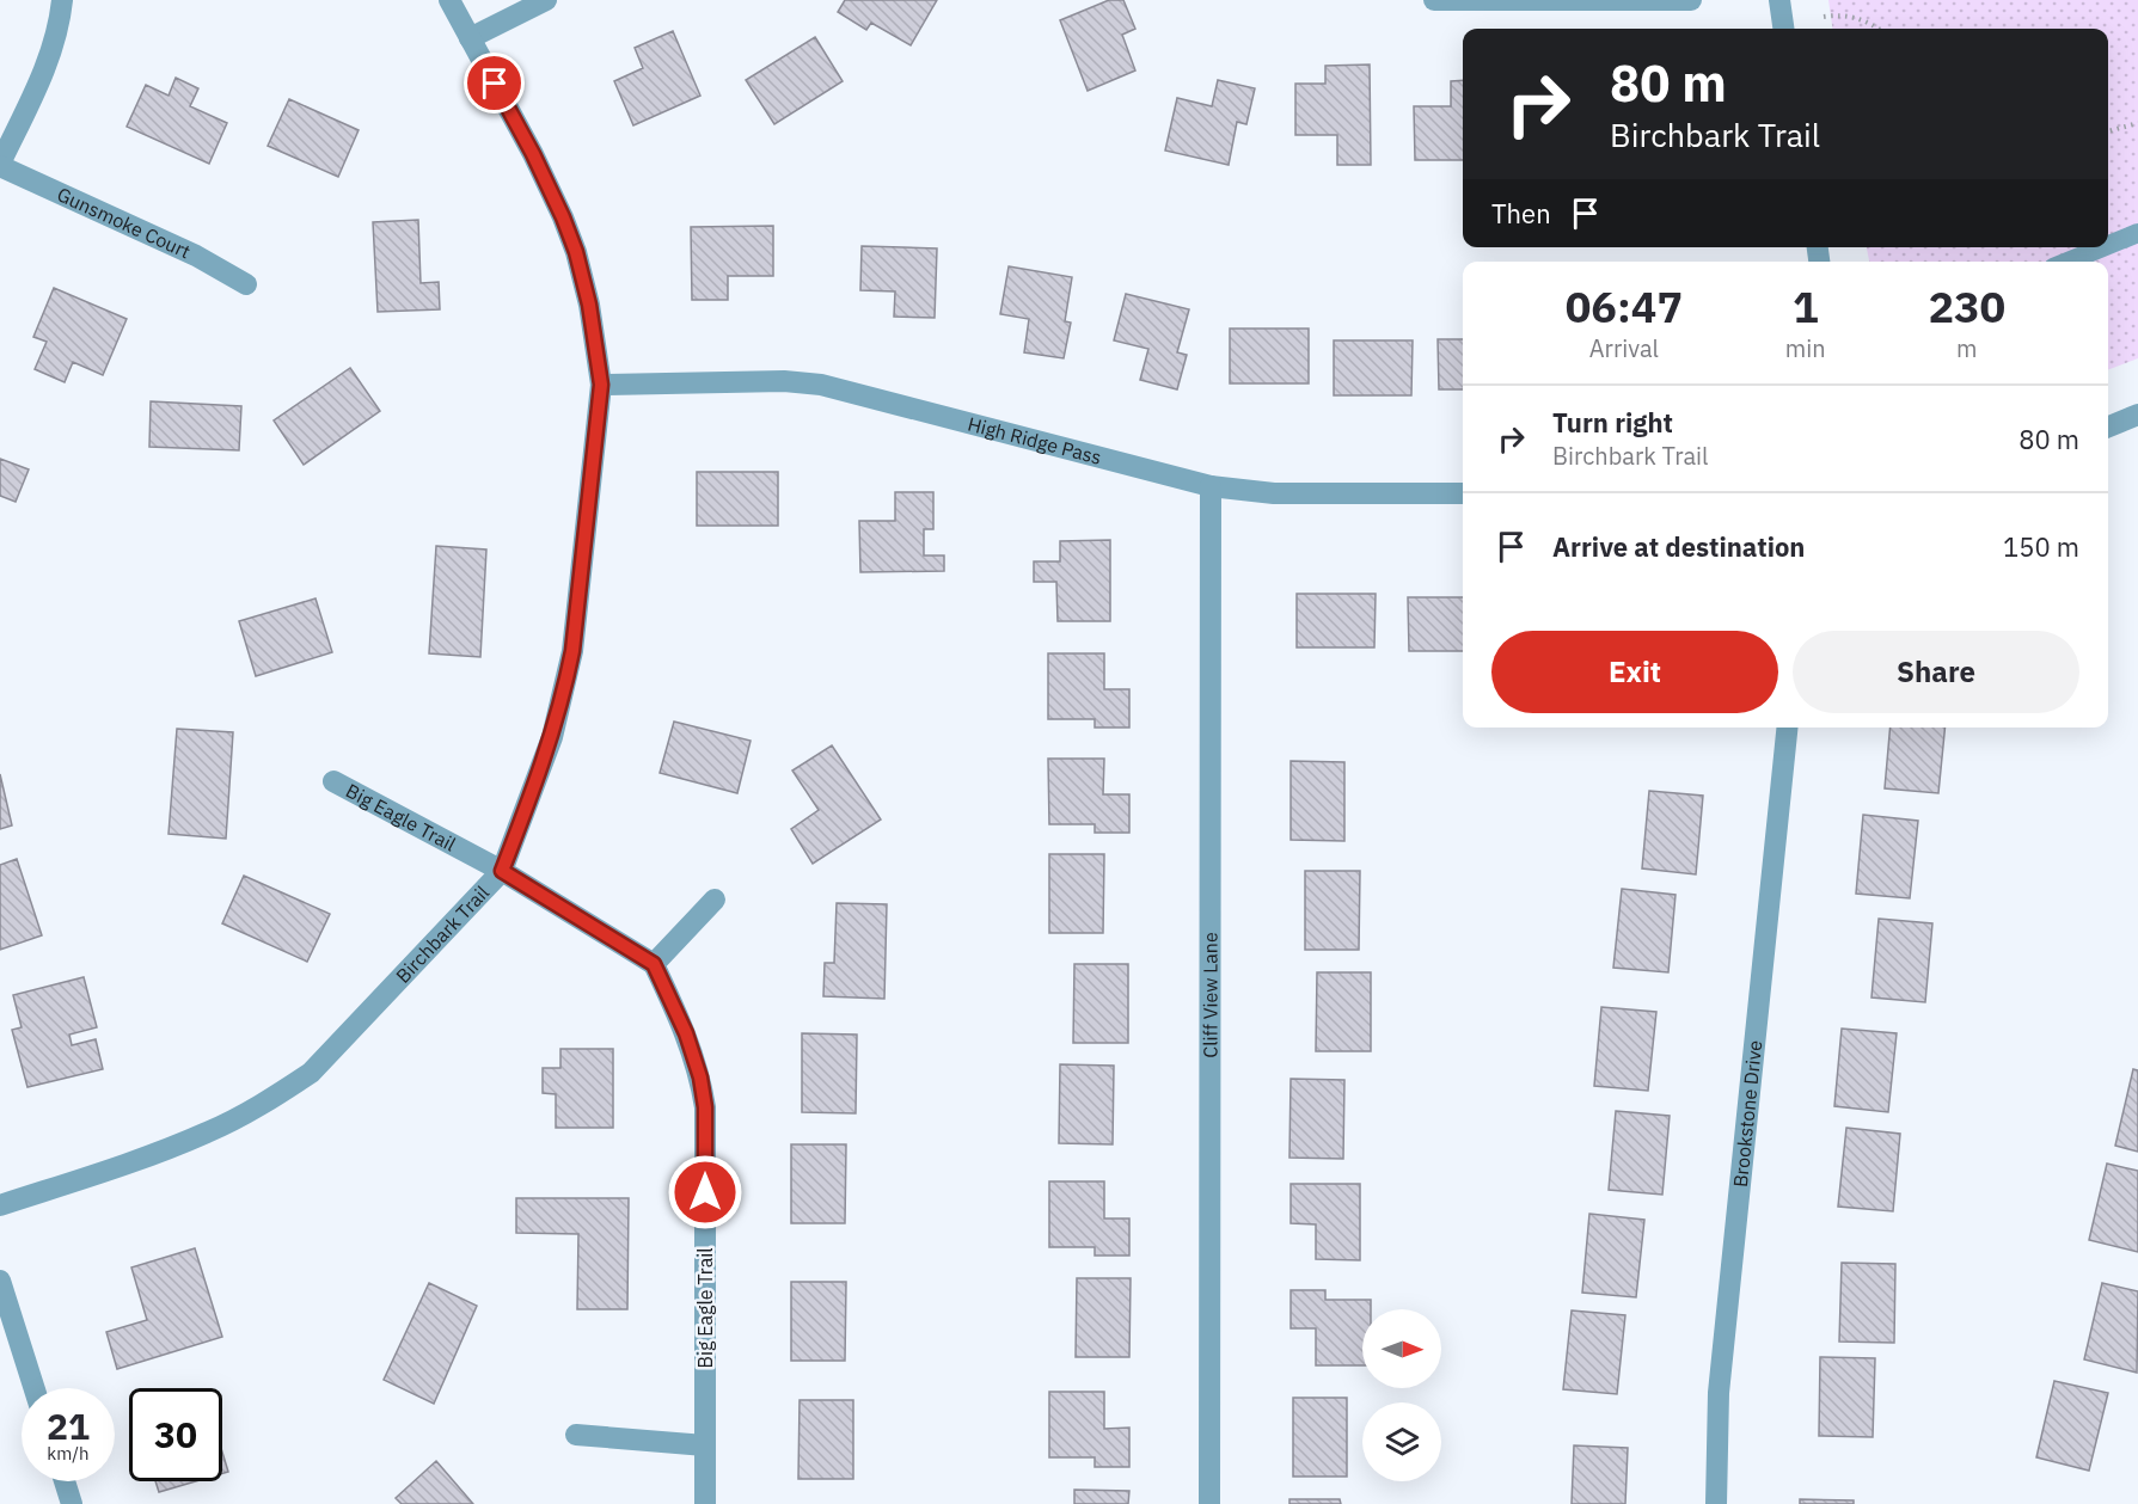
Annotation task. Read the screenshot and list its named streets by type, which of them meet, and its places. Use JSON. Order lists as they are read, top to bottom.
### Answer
{
  "streets": {
    "street": [
      "Gunsmoke Court",
      "High Ridge Pass",
      "Big Eagle Trail",
      "Birchbark Trail",
      "Cliff View Lane",
      "Brookstone Drive"
    ]
  },
  "crossings": [
    ["High Ridge Pass", "Birchbark Trail"],
    ["High Ridge Pass", "Cliff View Lane"],
    ["Big Eagle Trail", "Birchbark Trail"]
  ],
  "north": "right",
  "page": {
    "turn": ["80 m", "Birchbark Trail"],
    "then": "Then",
    "eta": [
      "06:47",
      "Arrival",
      "1",
      "min",
      "230",
      "m"
    ],
    "list": [
      {
        "name": "Turn right",
        "note": "Birchbark Trail",
        "value": "80 m"
      },
      {
        "name": "Arrive at destination",
        "value": "150 m"
      }
    ],
    "buttons": ["Exit", "Share"],
    "speed": "21 km/h",
    "limit": "30"
  }
}
